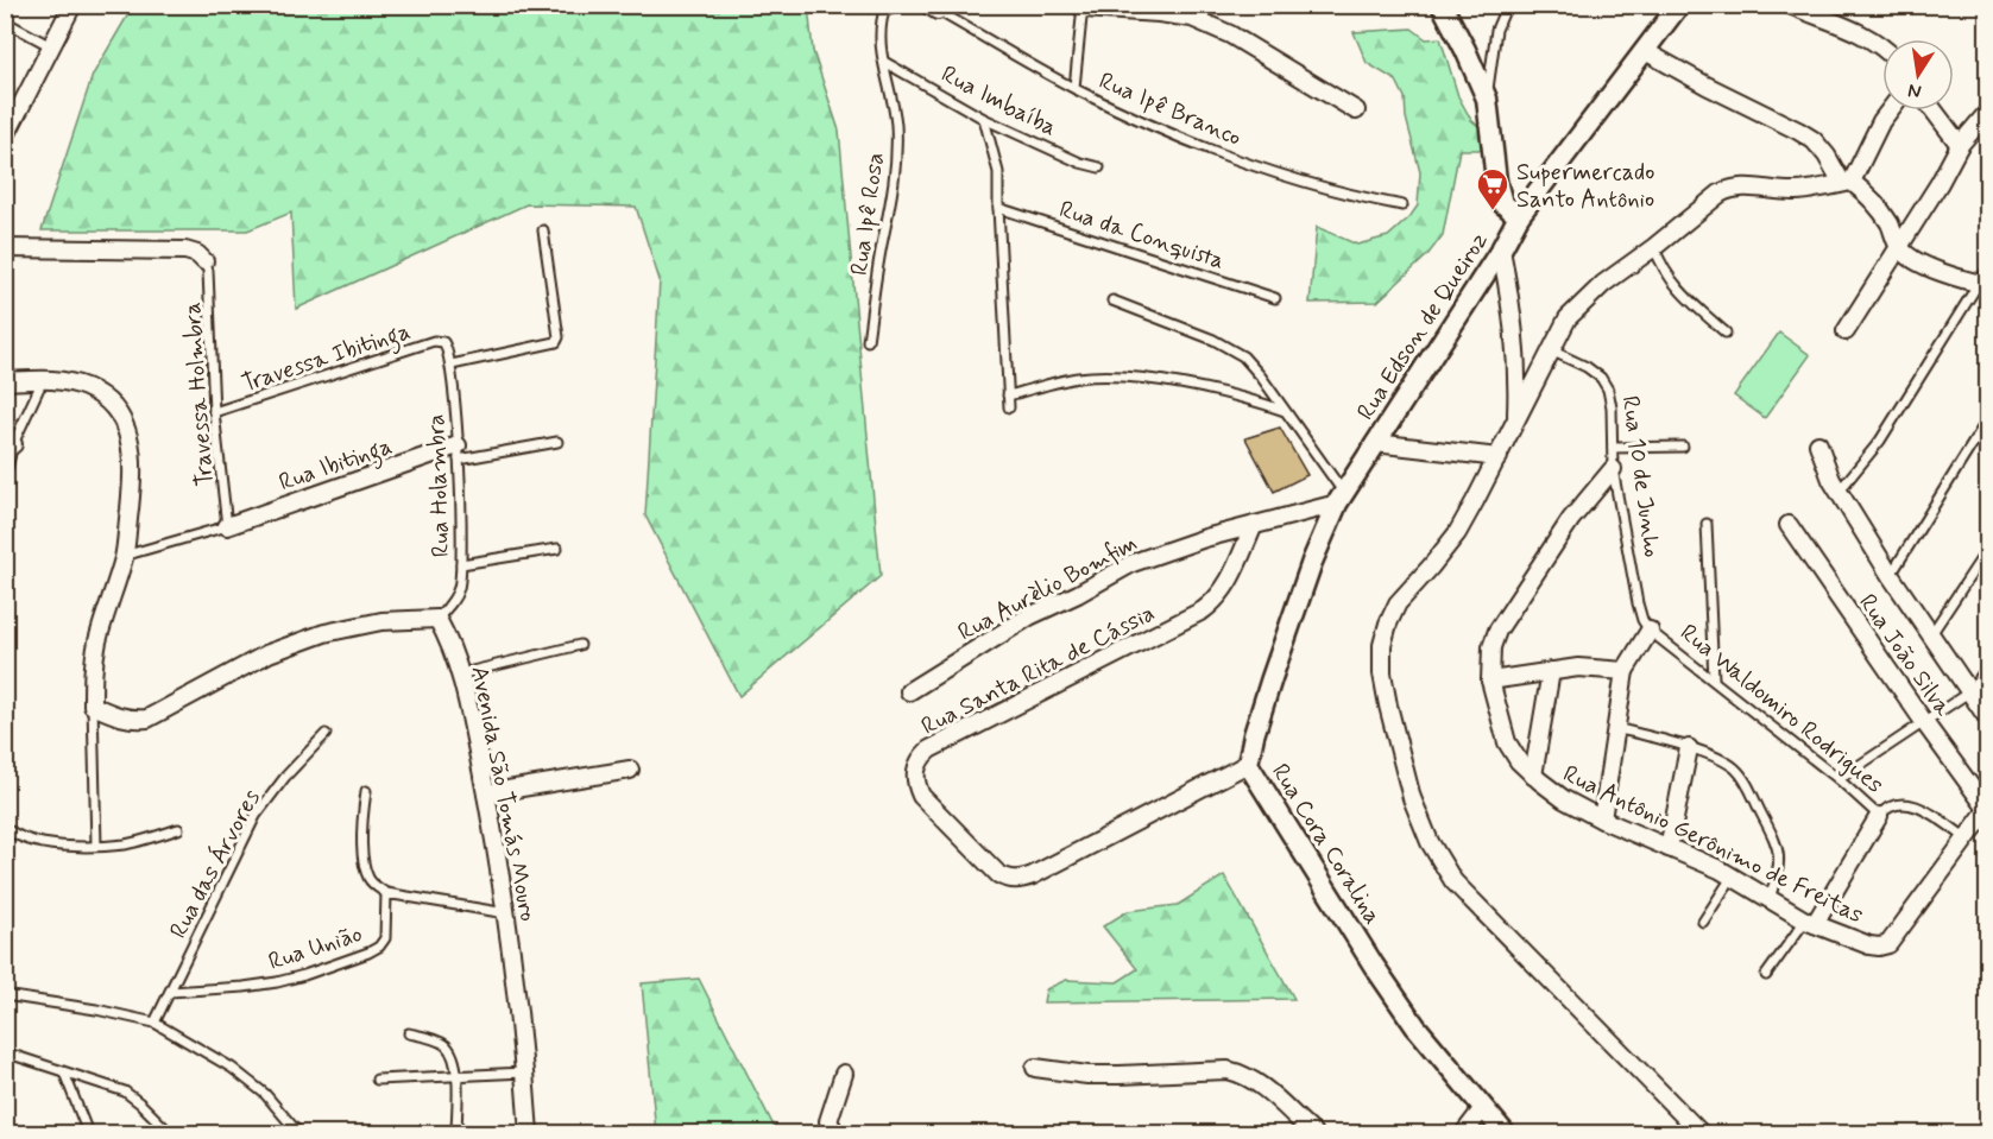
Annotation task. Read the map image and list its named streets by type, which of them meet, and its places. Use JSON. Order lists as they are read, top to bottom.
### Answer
{
  "streets": {
    "street": [
      "Rua Edson de Queiroz",
      "Rua Ibitinga",
      "Rua Aurèlio Bomfim",
      "Rua João Silva",
      "Rua Santa Rita de Cássia",
      "Avenida São Tomás Mouro",
      "Rua Cora Coralina",
      "Rua Antônio Gerônimo de Freitas"
    ],
    "lane": [
      "Rua Imbaíba",
      "Rua Ipê Branco",
      "Rua Ipê Rosa",
      "Rua da Conquista",
      "Travessa Ibitinga",
      "Travessa Holmbra",
      "Rua 10 de Junho",
      "Rua Holambra",
      "Rua Waldomiro Rodrigues",
      "Rua das Árvores",
      "Rua União"
    ]
  },
  "crossings": [
    ["Rua Imbaíba", "Rua Ipê Rosa"],
    ["Rua Edson de Queiroz", "Rua Aurèlio Bomfim"],
    ["Rua Edson de Queiroz", "Rua Cora Coralina"],
    ["Travessa Ibitinga", "Travessa Holmbra"],
    ["Travessa Ibitinga", "Rua Holambra"],
    ["Travessa Holmbra", "Rua Ibitinga"],
    ["Rua Ibitinga", "Rua Holambra"],
    ["Rua 10 de Junho", "Rua Waldomiro Rodrigues"],
    ["Rua 10 de Junho", "Rua Antônio Gerônimo de Freitas"],
    ["Rua Holambra", "Avenida São Tomás Mouro"],
    ["Rua Aurèlio Bomfim", "Rua Santa Rita de Cássia"],
    ["Rua Aurèlio Bomfim", "Rua Cora Coralina"],
    ["Rua Santa Rita de Cássia", "Rua Cora Coralina"],
    ["Rua Waldomiro Rodrigues", "Rua Antônio Gerônimo de Freitas"],
    ["Rua das Árvores", "Rua União"]
  ],
  "places": {
    "supermarket": ["Supermercado Santo Antônio"]
  },
  "north": "bottom"
}
